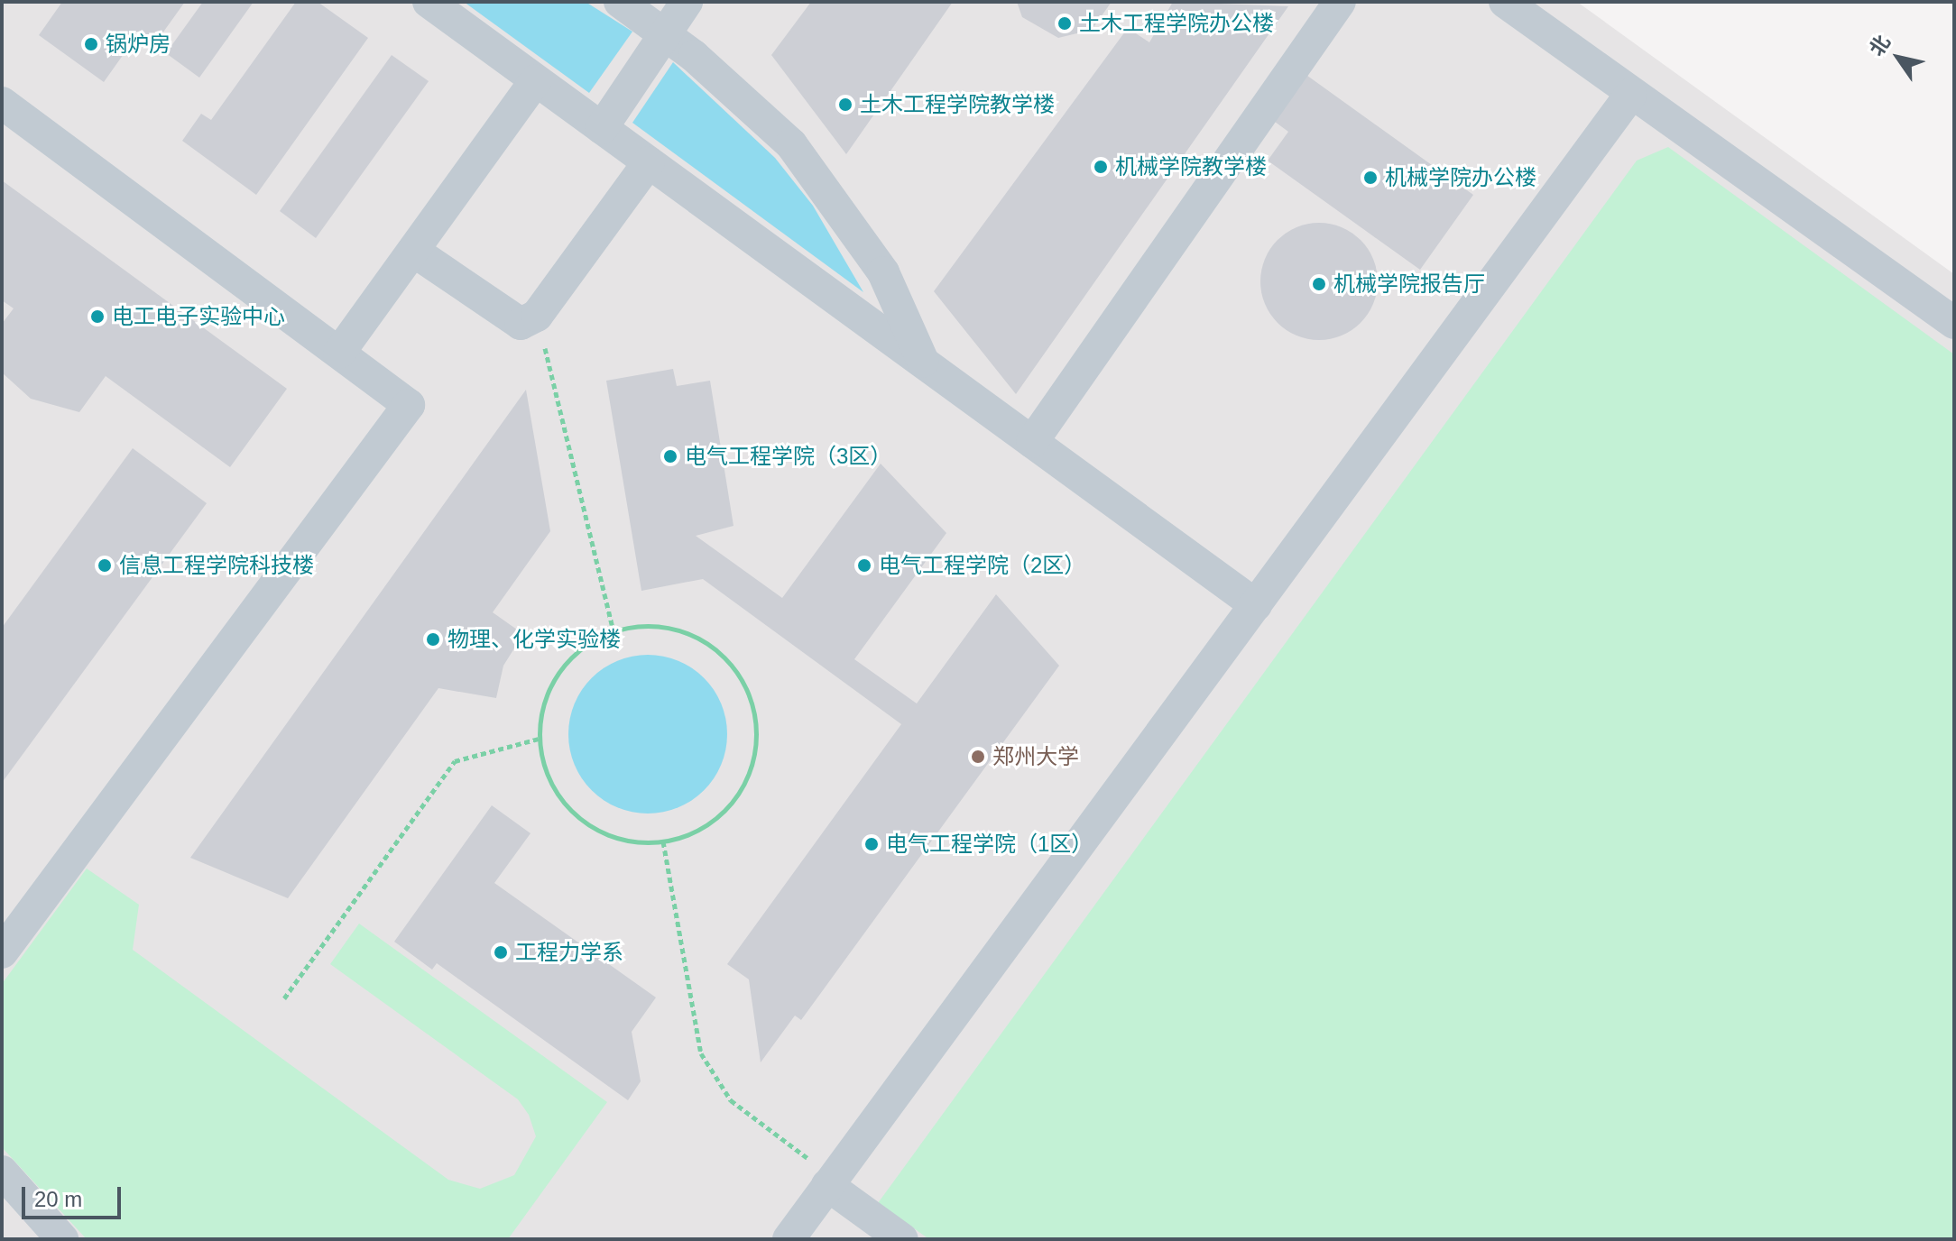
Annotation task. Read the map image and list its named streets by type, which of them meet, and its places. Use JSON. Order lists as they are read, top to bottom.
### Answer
{
  "places": [
    "土木工程学院办公楼",
    "锅炉房",
    "土木工程学院教学楼",
    "机械学院教学楼",
    "机械学院办公楼",
    "机械学院报告厅",
    "电工电子实验中心",
    "电气工程学院（3区）",
    "信息工程学院科技楼",
    "电气工程学院（2区）",
    "物理、化学实验楼",
    "郑州大学",
    "电气工程学院（1区）",
    "工程力学系"
  ],
  "scale_bar": "20 m",
  "north": "top left"
}
